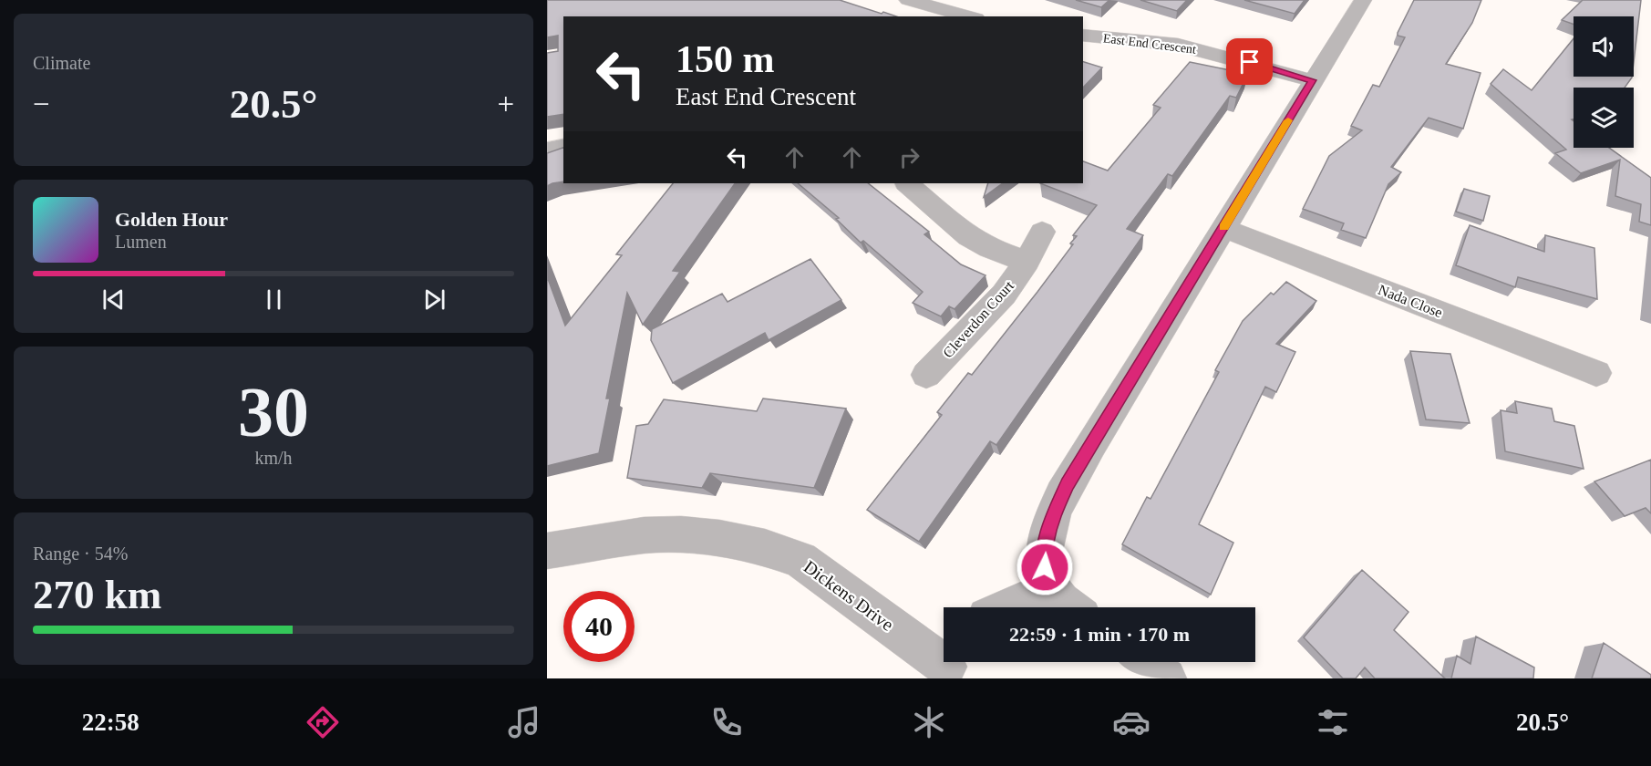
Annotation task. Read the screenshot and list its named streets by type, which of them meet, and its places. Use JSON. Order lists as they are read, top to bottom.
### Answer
{
  "streets": {
    "street": [
      "East End Crescent",
      "Nada Close",
      "Cleverdon Court",
      "Dickens Drive"
    ]
  },
  "page": {
    "tile": [
      "Climate",
      ["30", "km/h"],
      ["Range · 54%", "270 km"]
    ],
    "turn": ["150 m", "East End Crescent"],
    "heat": ["−", "20.5°", "+"],
    "song": ["Golden Hour", "Lumen"],
    "limit": "40",
    "trip": "22:59 · 1 min · 170 m",
    "tabs": ["22:58", "20.5°"]
  }
}
